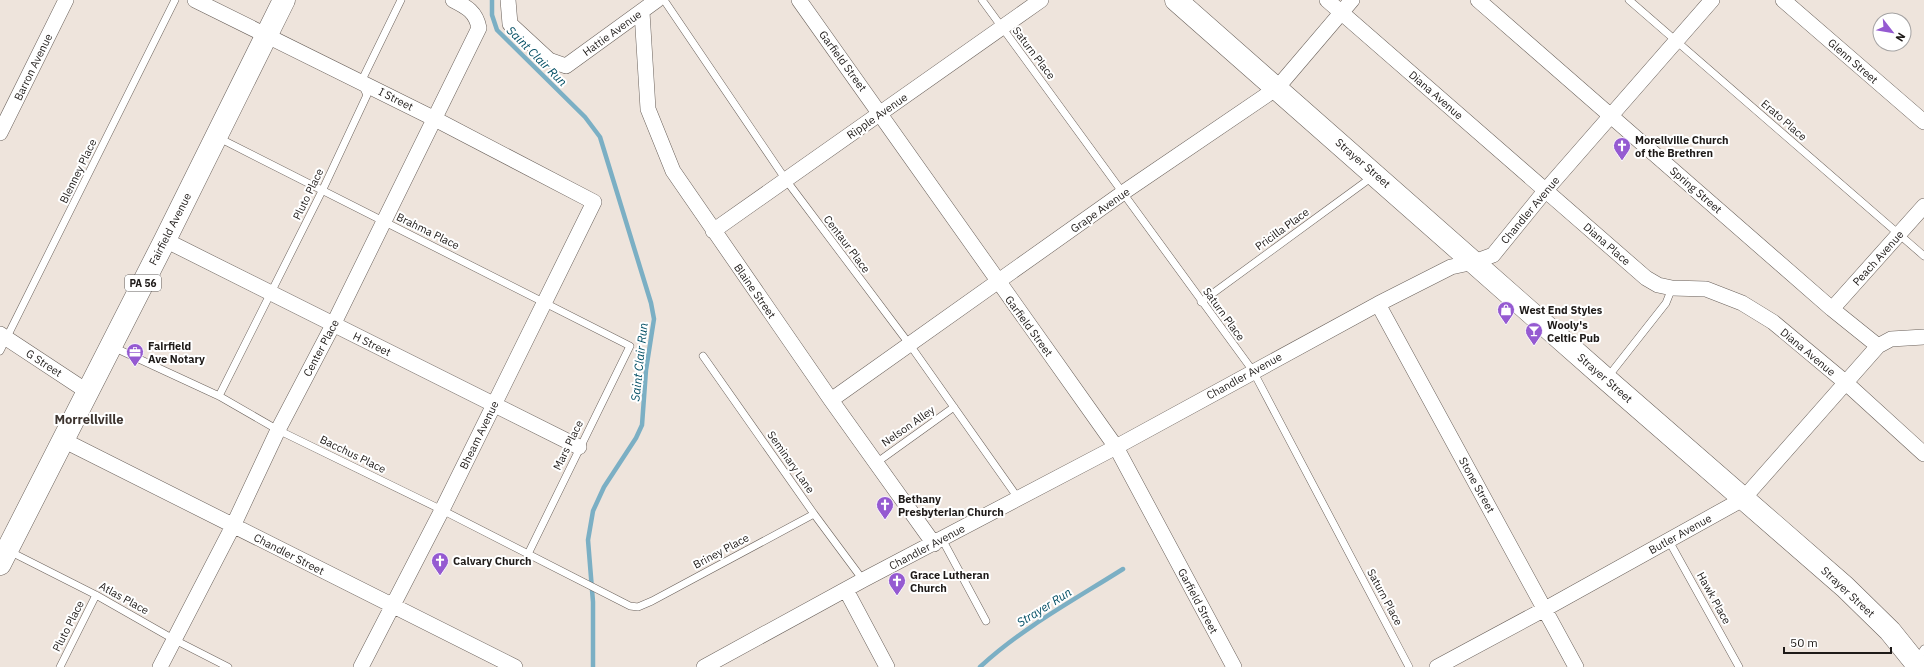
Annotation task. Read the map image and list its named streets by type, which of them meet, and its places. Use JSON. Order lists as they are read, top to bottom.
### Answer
{
  "streets": {
    "highway": ["Strayer Street", "Fairfield Avenue", "PA 56"],
    "street": [
      "Hattie Avenue",
      "Garfield Street",
      "Glenn Street",
      "Barron Avenue",
      "Diana Avenue",
      "I Street",
      "Ripple Avenue",
      "Spring Street",
      "Grape Avenue",
      "Chandler Avenue",
      "Diana Place",
      "Peach Avenue",
      "Blaine Street",
      "H Street",
      "Center Place",
      "G Street",
      "Bheam Avenue",
      "Stone Street",
      "Butler Avenue",
      "Chandler Street"
    ],
    "lane": [
      "Saturn Place",
      "Erato Place",
      "Blenney Place",
      "Pluto Place",
      "Pricilla Place",
      "Brahma Place",
      "Centaur Place",
      "Nelson Alley",
      "Mars Place",
      "Bacchus Place",
      "Seminary Lane",
      "Briney Place",
      "Atlas Place",
      "Hawk Place"
    ]
  },
  "crossings": [
    ["Hattie Avenue", "Blaine Street"],
    ["Saturn Place", "Ripple Avenue"],
    ["Saturn Place", "Grape Avenue"],
    ["Saturn Place", "Chandler Avenue"],
    ["Saturn Place", "Pricilla Place"],
    ["Garfield Street", "Ripple Avenue"],
    ["Garfield Street", "Grape Avenue"],
    ["Garfield Street", "Chandler Avenue"],
    ["Diana Avenue", "Grape Avenue"],
    ["Diana Avenue", "Chandler Avenue"],
    ["Diana Avenue", "Diana Place"],
    ["Diana Avenue", "Butler Avenue"],
    ["I Street", "Pluto Place"],
    ["I Street", "Fairfield Avenue"],
    ["I Street", "Center Place"],
    ["I Street", "Bheam Avenue"],
    ["Ripple Avenue", "Centaur Place"],
    ["Ripple Avenue", "Blaine Street"],
    ["Erato Place", "Chandler Avenue"],
    ["Erato Place", "Peach Avenue"],
    ["Strayer Street", "Grape Avenue"],
    ["Strayer Street", "Chandler Avenue"],
    ["Strayer Street", "Pricilla Place"],
    ["Strayer Street", "Butler Avenue"],
    ["Blenney Place", "G Street"],
    ["Spring Street", "Chandler Avenue"],
    ["Spring Street", "Peach Avenue"],
    ["Spring Street", "Butler Avenue"],
    ["Pluto Place", "Brahma Place"],
    ["Pluto Place", "H Street"],
    ["Pluto Place", "Bacchus Place"],
    ["Pluto Place", "Atlas Place"],
    ["Grape Avenue", "Centaur Place"],
    ["Grape Avenue", "Blaine Street"],
    ["Chandler Avenue", "Centaur Place"],
    ["Chandler Avenue", "Diana Place"],
    ["Chandler Avenue", "Blaine Street"],
    ["Chandler Avenue", "Seminary Lane"],
    ["Chandler Avenue", "Stone Street"],
    ["Fairfield Avenue", "Brahma Place"],
    ["Fairfield Avenue", "H Street"],
    ["Fairfield Avenue", "G Street"],
    ["Fairfield Avenue", "Bacchus Place"],
    ["Fairfield Avenue", "Chandler Street"],
    ["Fairfield Avenue", "Atlas Place"],
    ["Brahma Place", "Center Place"],
    ["Brahma Place", "Bheam Avenue"],
    ["Brahma Place", "Mars Place"],
    ["Centaur Place", "Nelson Alley"],
    ["Blaine Street", "Nelson Alley"],
    ["H Street", "Center Place"],
    ["H Street", "Bheam Avenue"],
    ["H Street", "Mars Place"],
    ["Center Place", "Bacchus Place"],
    ["Center Place", "Chandler Street"],
    ["Center Place", "Atlas Place"],
    ["Bheam Avenue", "Bacchus Place"],
    ["Bheam Avenue", "Chandler Street"],
    ["Mars Place", "Bacchus Place"],
    ["Bacchus Place", "Briney Place"],
    ["Seminary Lane", "Briney Place"],
    ["Stone Street", "Butler Avenue"],
    ["Butler Avenue", "Hawk Place"]
  ],
  "districts": ["Morrellville"],
  "water": ["Saint Clair Run", "Strayer Run"],
  "places": {
    "church": [
      "Morellville Church of the Brethren",
      "Bethany Presbyterian Church",
      "Calvary Church",
      "Grace Lutheran Church"
    ],
    "shop": ["West End Styles"],
    "bar": ["Wooly's Celtic Pub"],
    "office": ["Fairfield Ave Notary"]
  },
  "scale_bar": "50 m",
  "north": "bottom right"
}
